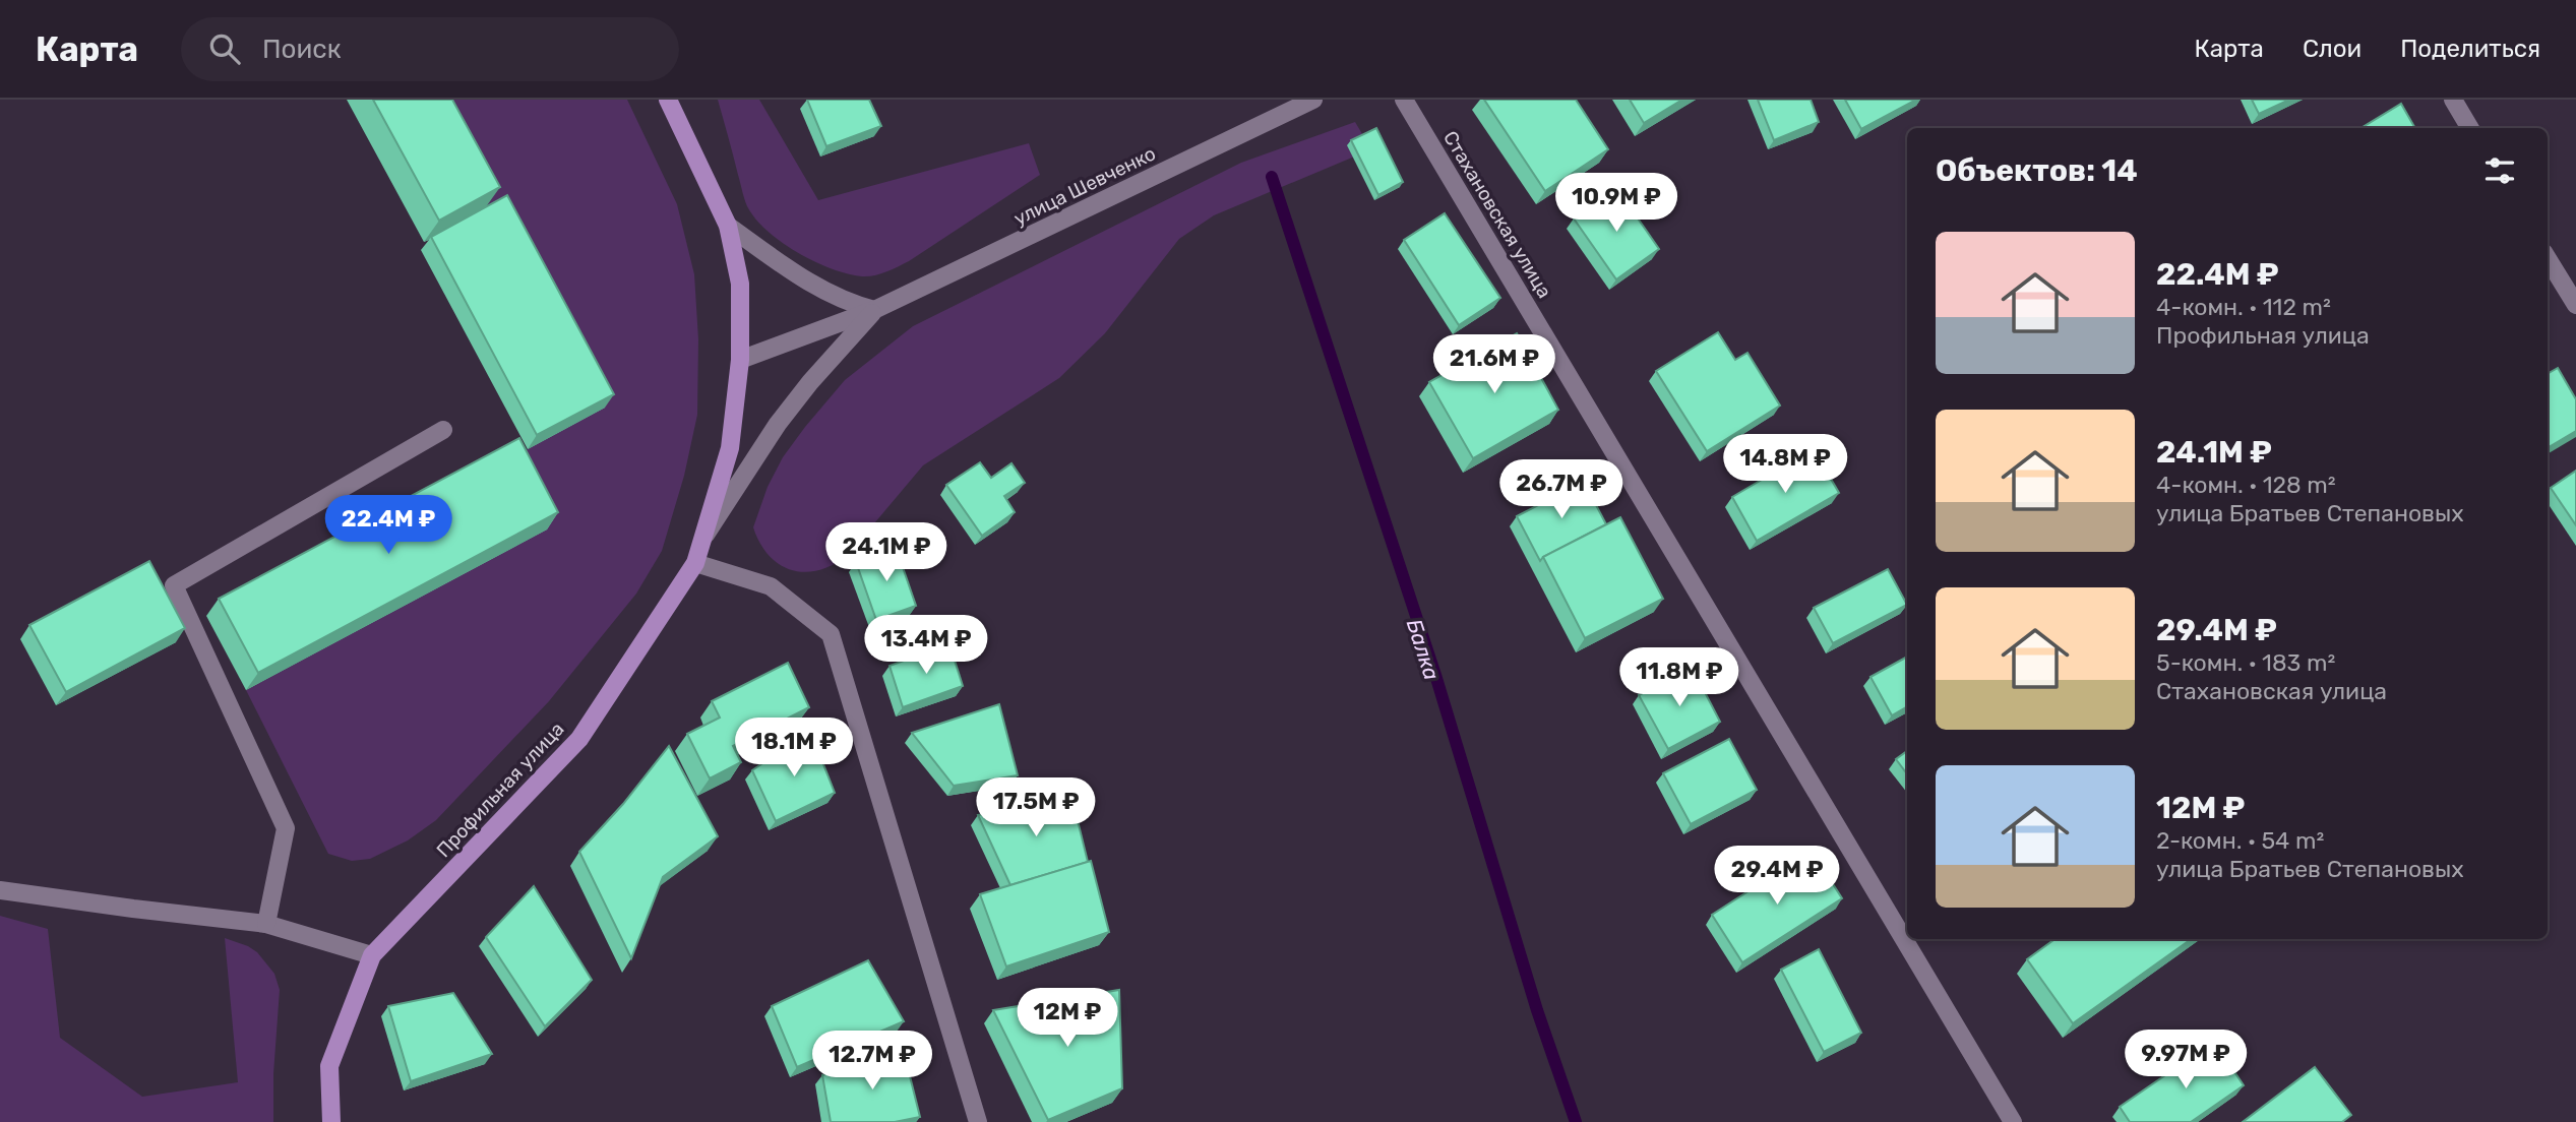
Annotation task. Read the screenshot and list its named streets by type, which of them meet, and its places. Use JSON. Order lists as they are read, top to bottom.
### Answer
{
  "streets": {
    "main road": ["Профильная улица"],
    "street": ["улица Шевченко", "Стахановская улица"]
  },
  "crossings": [
    ["улица Шевченко", "Профильная улица"]
  ],
  "water": ["Балка"],
  "page": {
    "header": "Карта",
    "search": "Поиск",
    "nav": ["Карта", "Слои", "Поделиться"],
    "heading": "Объектов: 14",
    "price": [
      "10.9M ₽",
      "21.6M ₽",
      "14.8M ₽",
      "26.7M ₽",
      "22.4M ₽",
      "24.1M ₽",
      "13.4M ₽",
      "11.8M ₽",
      "18.1M ₽",
      "17.5M ₽",
      "29.4M ₽",
      "12M ₽",
      "9.97M ₽",
      "12.7M ₽"
    ],
    "list": [
      {
        "name": "22.4M ₽",
        "note": "4-комн. · 112 m² · Профильная улица"
      },
      {
        "name": "24.1M ₽",
        "note": "4-комн. · 128 m² · улица Братьев Степановых"
      },
      {
        "name": "29.4M ₽",
        "note": "5-комн. · 183 m² · Стахановская улица"
      },
      {
        "name": "12M ₽",
        "note": "2-комн. · 54 m² · улица Братьев Степановых"
      }
    ]
  }
}
